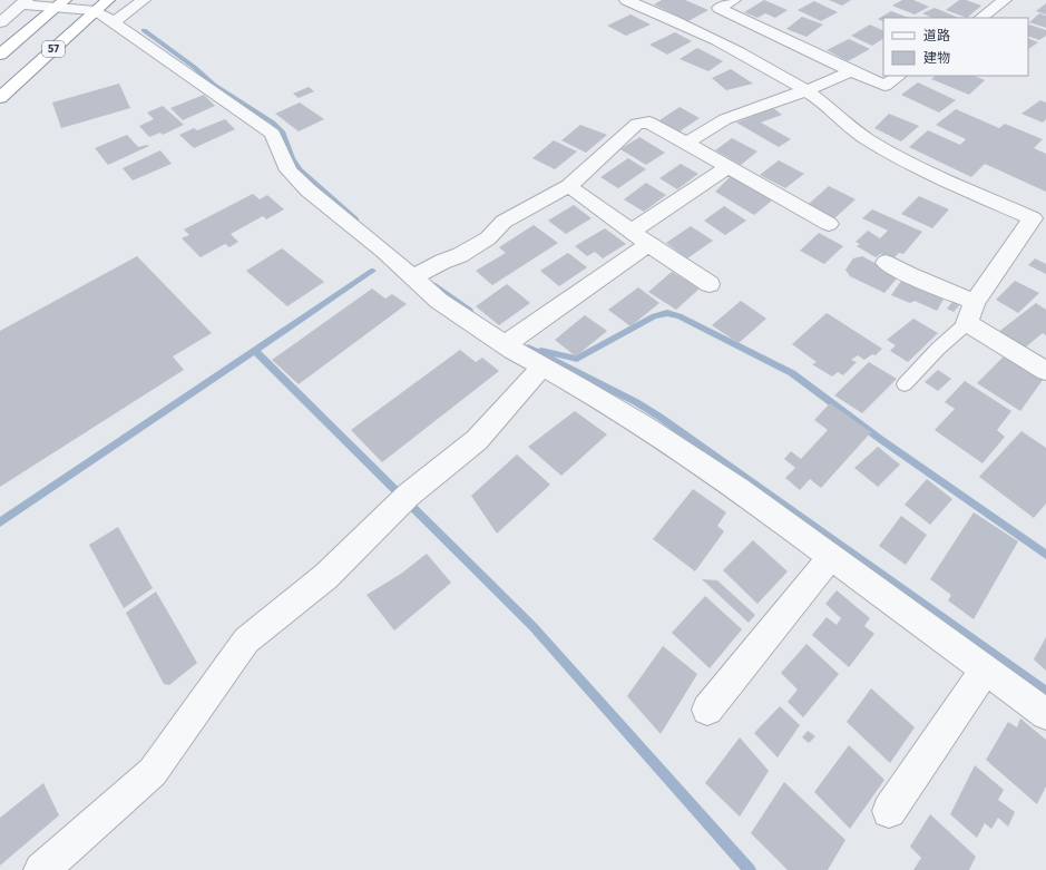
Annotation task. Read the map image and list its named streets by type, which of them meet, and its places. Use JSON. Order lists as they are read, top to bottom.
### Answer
{
  "streets": {
    "highway": ["57"]
  },
  "legend": ["道路", "建物"]
}
